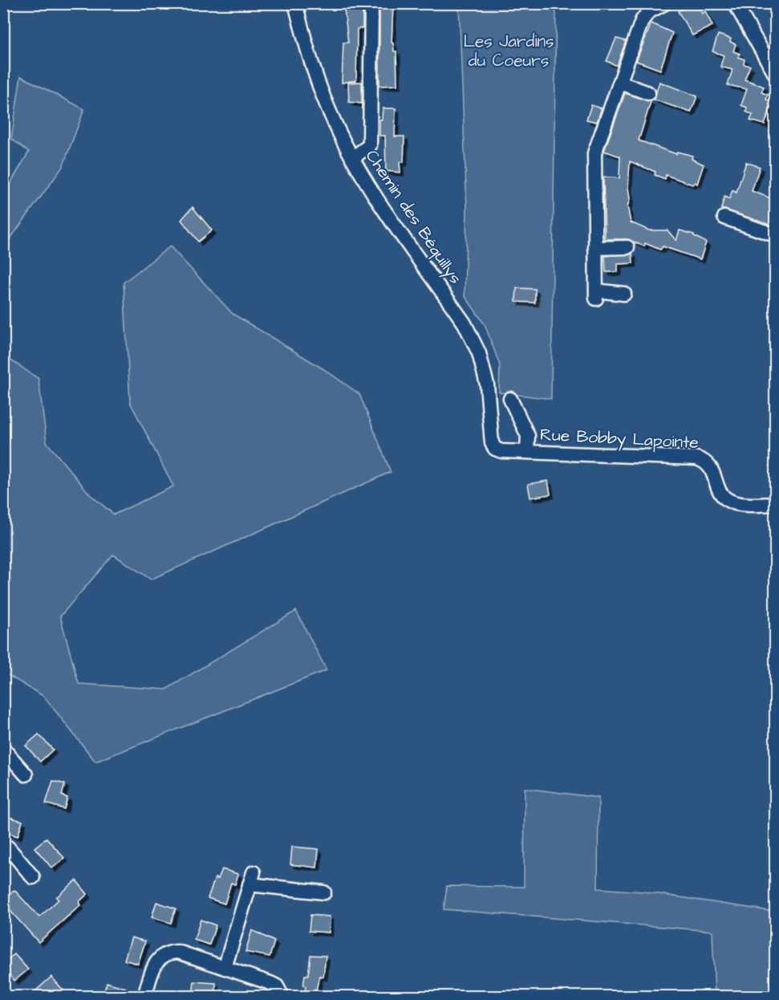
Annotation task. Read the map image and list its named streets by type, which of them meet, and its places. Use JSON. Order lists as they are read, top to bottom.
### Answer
{
  "streets": {
    "street": ["Chemin des Béquillys", "Rue Bobby Lapointe"]
  },
  "crossings": [
    ["Chemin des Béquillys", "Rue Bobby Lapointe"]
  ],
  "parks": ["Les Jardins du Coeurs"]
}
